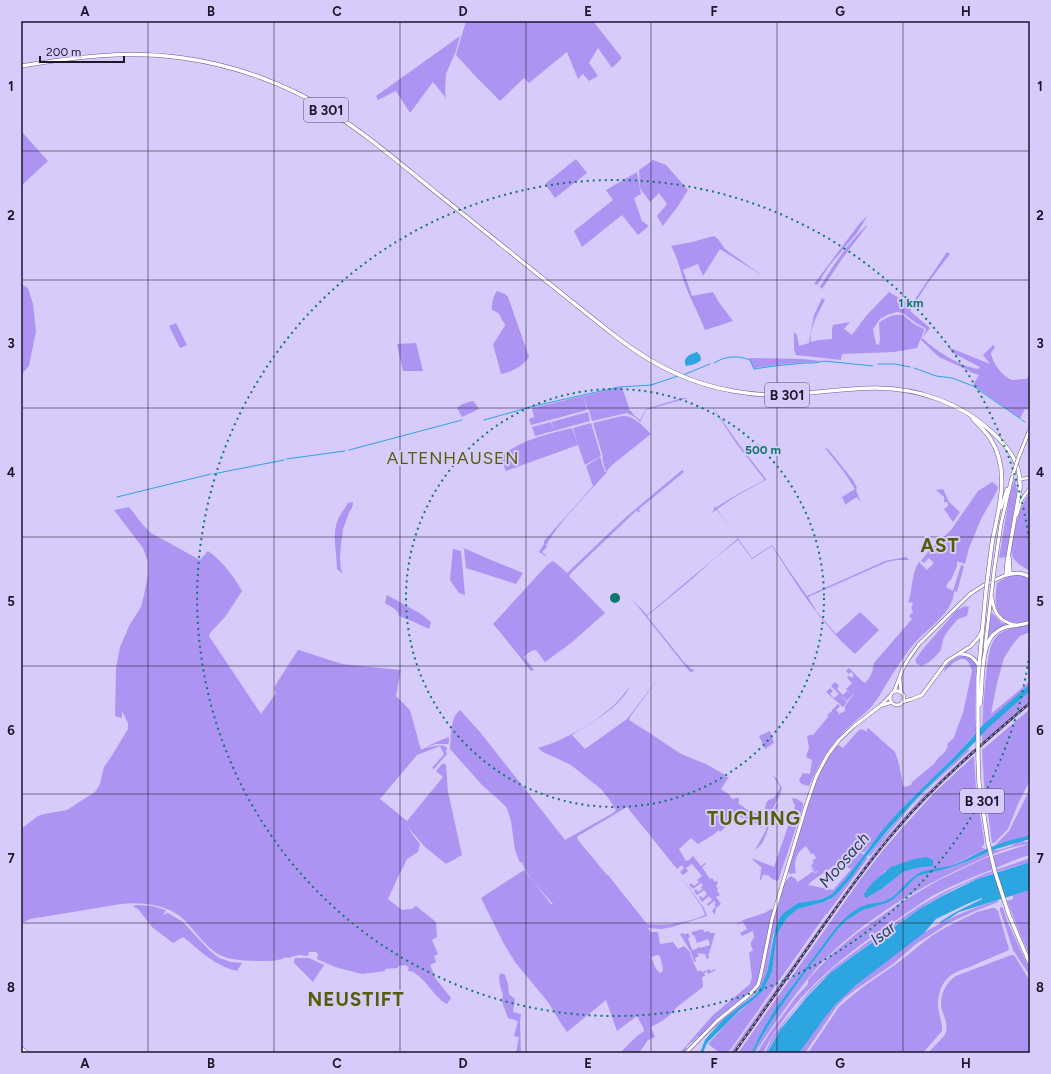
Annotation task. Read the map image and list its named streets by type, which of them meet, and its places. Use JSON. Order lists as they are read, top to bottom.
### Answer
{
  "streets": {
    "main road": ["B 301"]
  },
  "districts": [
    "ALTENHAUSEN",
    "AST",
    "TUCHING",
    "NEUSTIFT"
  ],
  "water": ["Moosach", "Isar"],
  "scale_bar": "200 m",
  "grid": {
    "columns": [
      "A",
      "B",
      "C",
      "D",
      "E",
      "F",
      "G",
      "H"
    ],
    "rows": [
      "1",
      "2",
      "3",
      "4",
      "5",
      "6",
      "7",
      "8"
    ]
  },
  "rings": ["1 km", "500 m"]
}
